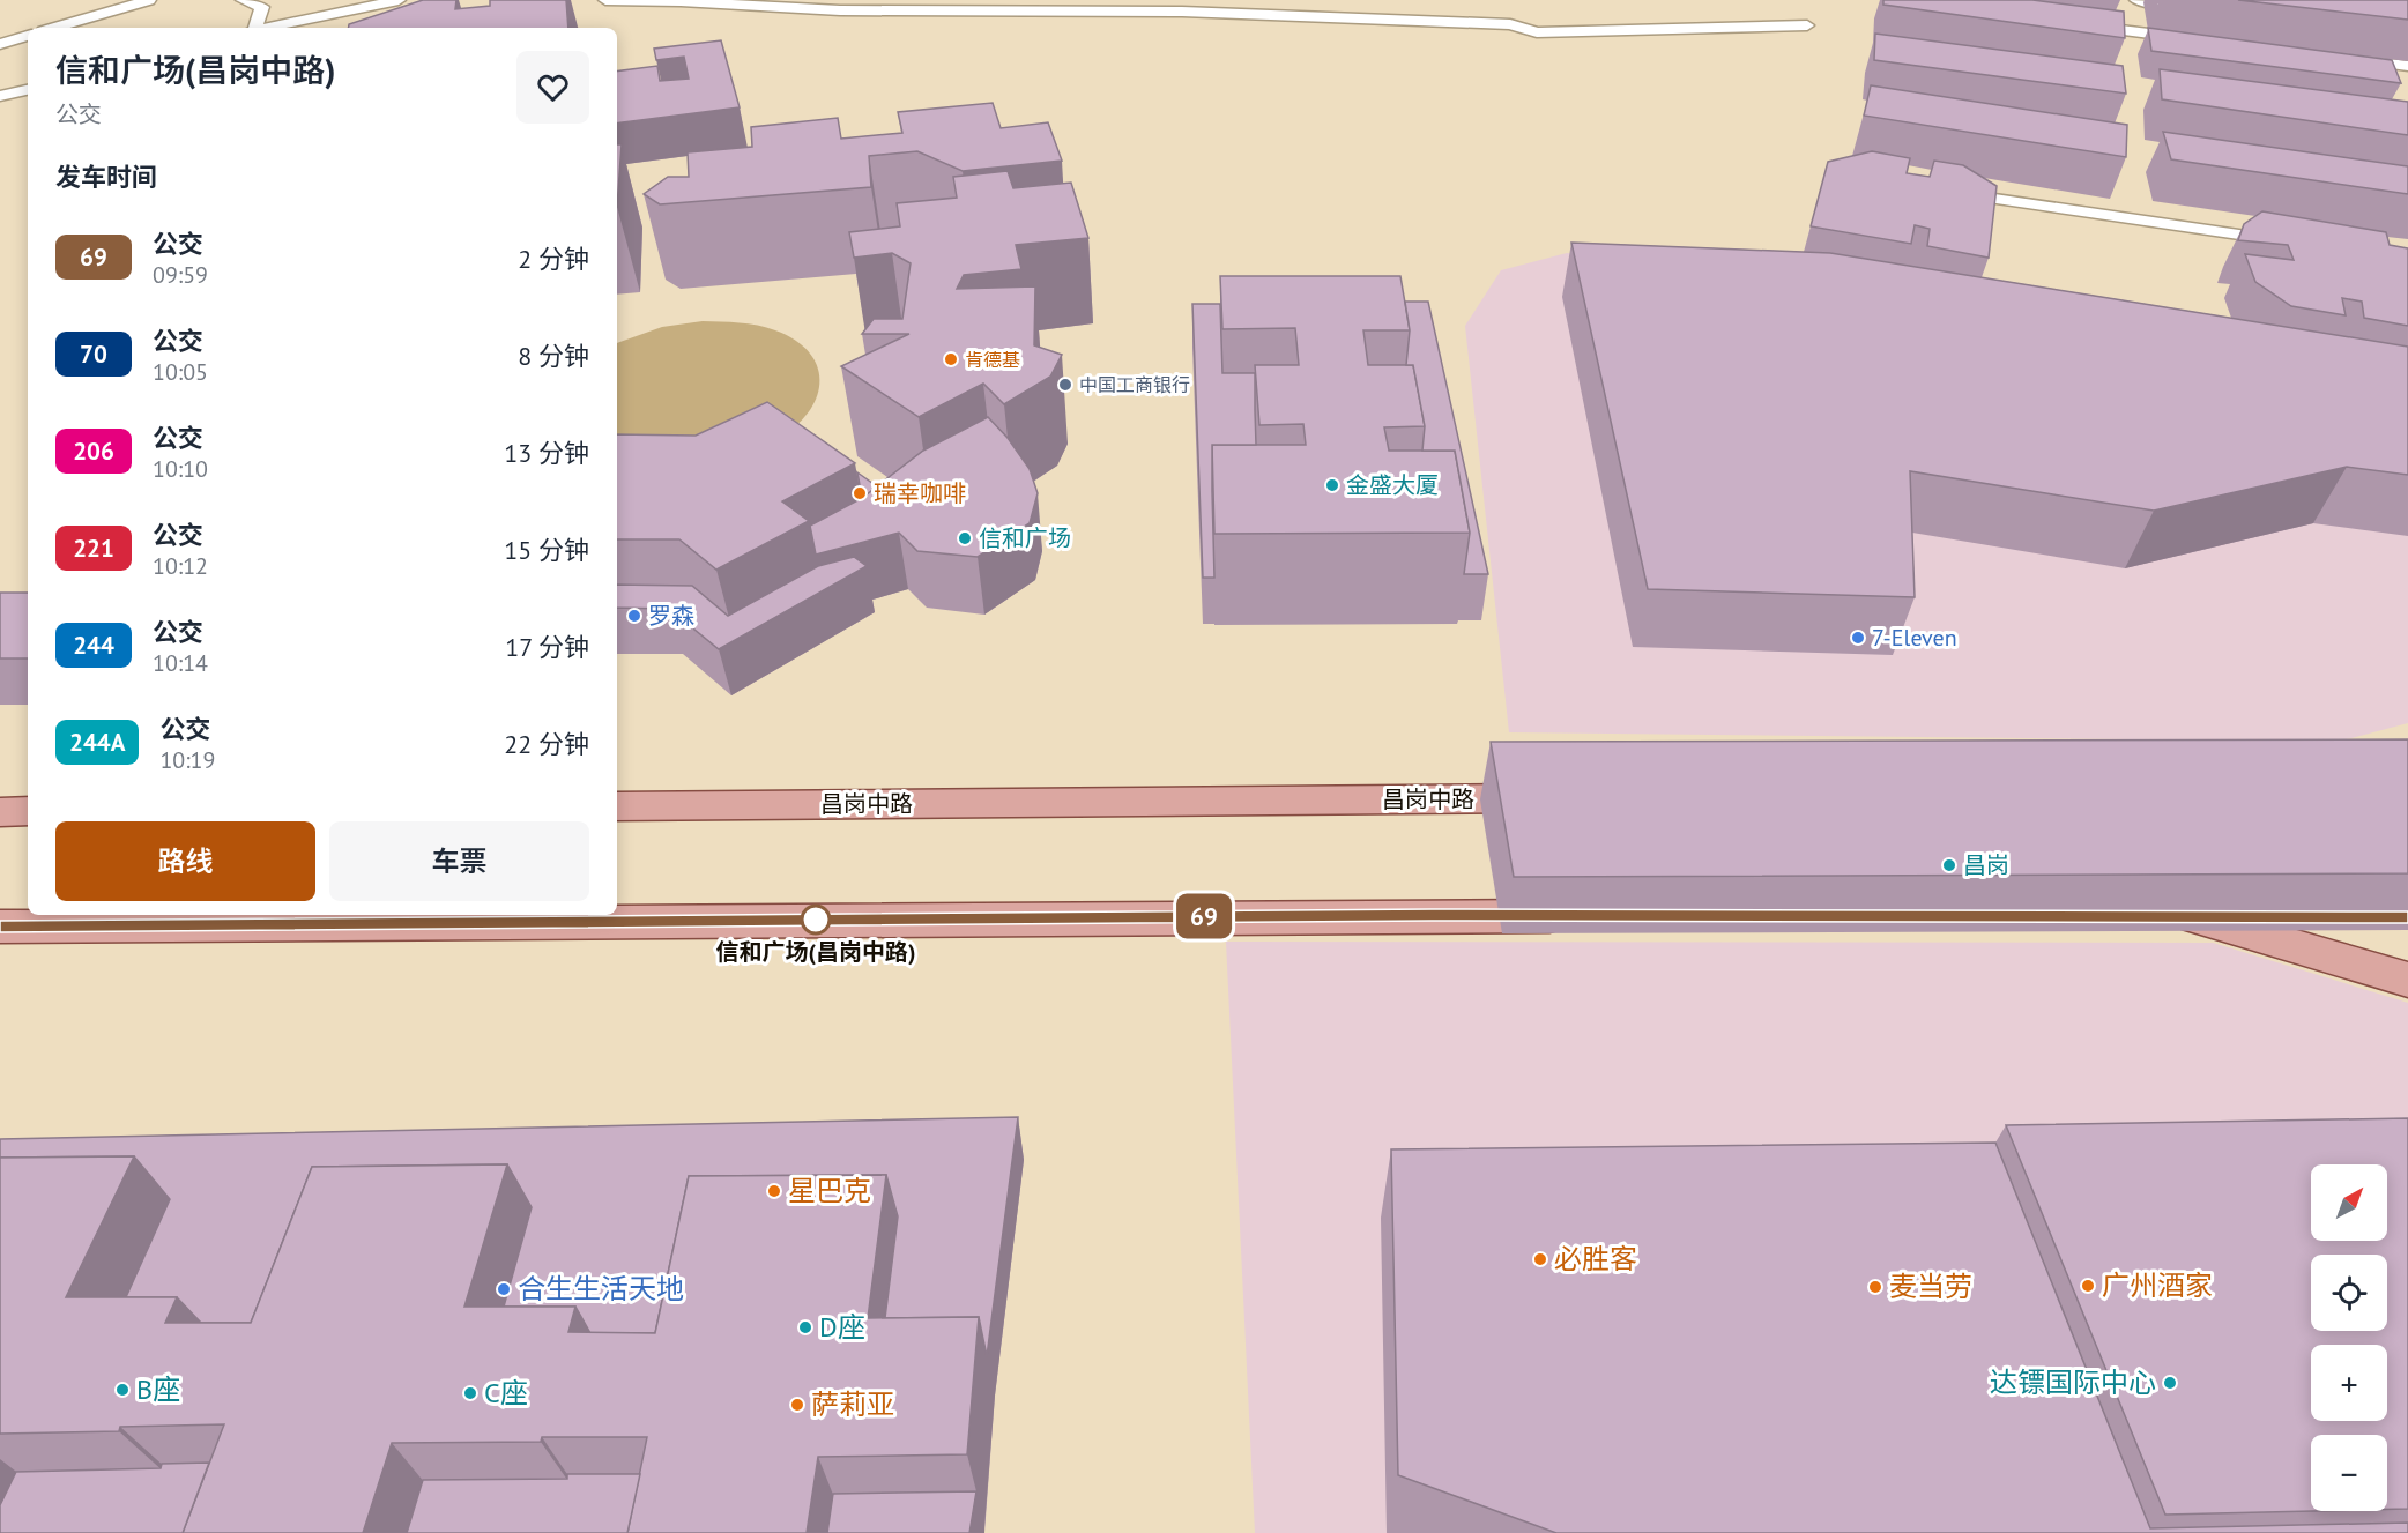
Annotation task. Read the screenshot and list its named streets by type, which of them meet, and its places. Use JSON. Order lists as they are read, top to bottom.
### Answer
{
  "streets": {
    "main road": ["昌岗中路"]
  },
  "places": [
    "肯德基",
    "中国工商银行",
    "金盛大厦",
    "瑞幸咖啡",
    "信和广场",
    "罗森",
    "7-Eleven",
    "昌岗",
    "信和广场(昌岗中路)",
    "星巴克",
    "必胜客",
    "广州酒家",
    "麦当劳",
    "合生生活天地",
    "D座",
    "达镖国际中心",
    "B座",
    "C座",
    "萨莉亚"
  ],
  "lines": ["bus line 69"],
  "north": "top right",
  "page": {
    "on_map": "69",
    "heading": [
      ["信和广场(昌岗中路)", "公交"],
      "发车时间"
    ],
    "list": [
      {
        "mark": "69",
        "name": "公交",
        "note": "09:59",
        "value": "2 分钟"
      },
      {
        "mark": "70",
        "name": "公交",
        "note": "10:05",
        "value": "8 分钟"
      },
      {
        "mark": "206",
        "name": "公交",
        "note": "10:10",
        "value": "13 分钟"
      },
      {
        "mark": "221",
        "name": "公交",
        "note": "10:12",
        "value": "15 分钟"
      },
      {
        "mark": "244",
        "name": "公交",
        "note": "10:14",
        "value": "17 分钟"
      },
      {
        "mark": "244A",
        "name": "公交",
        "note": "10:19",
        "value": "22 分钟"
      }
    ],
    "buttons": ["路线", "车票"],
    "map_buttons": ["+", "−"]
  }
}
